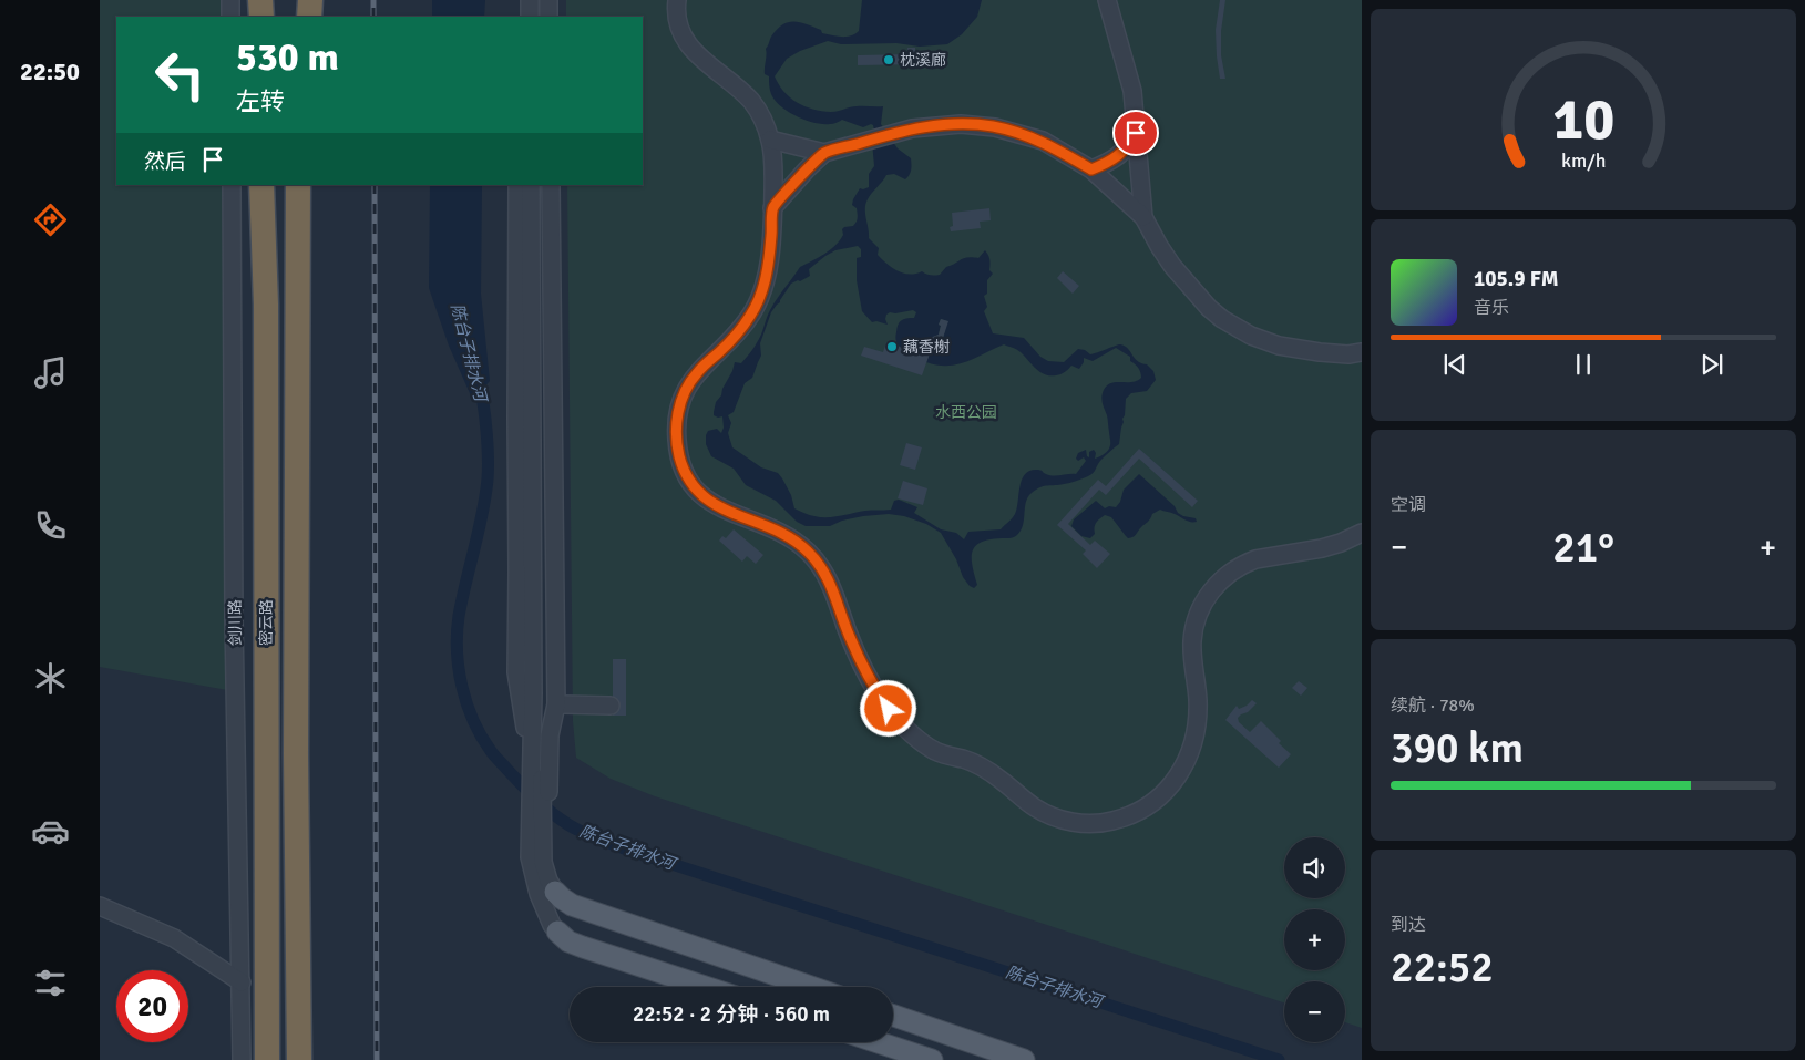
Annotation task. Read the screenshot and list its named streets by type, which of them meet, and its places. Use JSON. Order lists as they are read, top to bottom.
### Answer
{
  "streets": {
    "highway": ["密云路"],
    "street": ["剑川路"]
  },
  "water": ["陈台子排水河"],
  "parks": ["水西公园"],
  "places": ["枕溪廊", "藕香榭"],
  "page": {
    "tabs": "22:50",
    "turn": ["530 m", "左转"],
    "then": "然后",
    "song": ["105.9 FM", "音乐"],
    "tile": [
      "空调",
      ["续航 · 78%", "390 km"],
      ["到达", "22:52"]
    ],
    "heat": ["−", "21°", "+"],
    "map_buttons": ["+", "−"],
    "limit": "20",
    "trip": "22:52 · 2 分钟 · 560 m",
    "gauge": ["10", "km/h"]
  }
}
